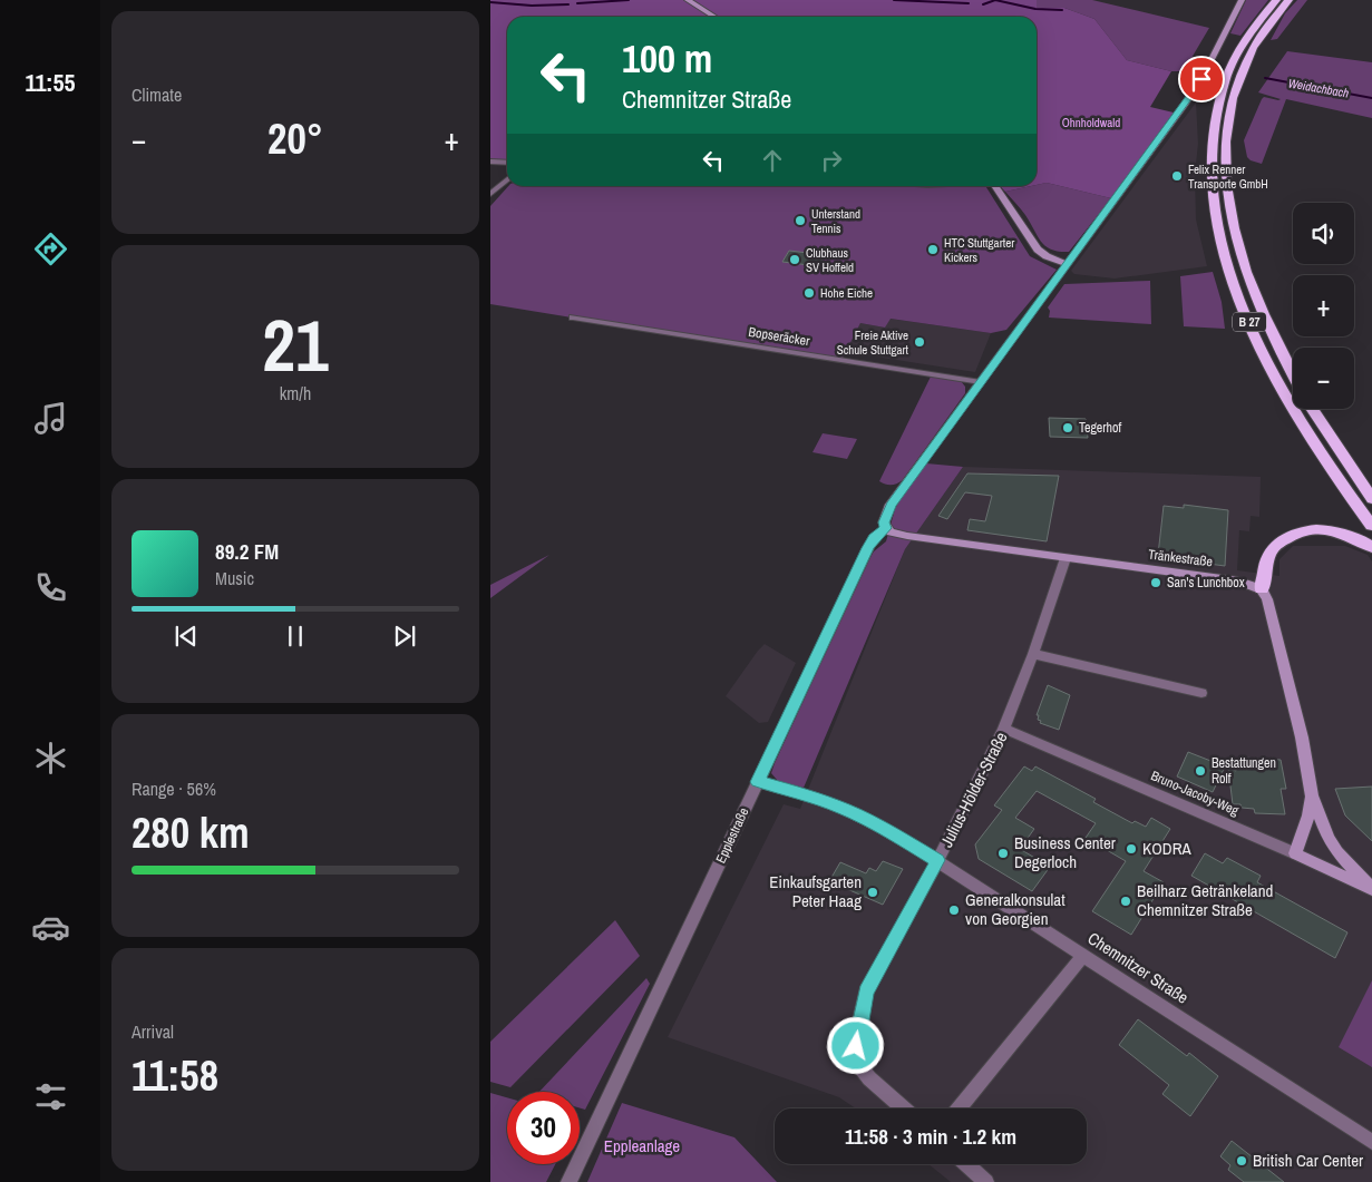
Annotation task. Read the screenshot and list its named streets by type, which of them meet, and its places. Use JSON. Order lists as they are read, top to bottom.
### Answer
{
  "streets": {
    "highway": ["B 27"],
    "main road": ["Tränkestraße", "Bruno-Jacoby-Weg", "Epplestraße"],
    "street": ["Bopseräcker", "Julius-Hölder-Straße", "Chemnitzer Straße"]
  },
  "crossings": [
    ["Bopseräcker", "Epplestraße"],
    ["Tränkestraße", "Julius-Hölder-Straße"],
    ["Tränkestraße", "Epplestraße"],
    ["Julius-Hölder-Straße", "Bruno-Jacoby-Weg"],
    ["Julius-Hölder-Straße", "Chemnitzer Straße"],
    ["Epplestraße", "Chemnitzer Straße"]
  ],
  "water": ["Weidachbach"],
  "parks": ["Ohnholdwald", "Eppleanlage"],
  "places": [
    "Felix Renner Transporte GmbH",
    "Unterstand Tennis",
    "HTC Stuttgarter Kickers",
    "Clubhaus SV Hoffeld",
    "Hohe Eiche",
    "Freie Aktive Schule Stuttgart",
    "Tegerhof",
    "San's Lunchbox",
    "Bestattungen Rolf",
    "KODRA",
    "Business Center Degerloch",
    "Einkaufsgarten Peter Haag",
    "Beilharz Getränkeland Chemnitzer Straße",
    "Generalkonsulat von Georgien",
    "British Car Center"
  ],
  "page": {
    "tabs": "11:55",
    "tile": [
      "Climate",
      ["21", "km/h"],
      ["Range · 56%", "280 km"],
      ["Arrival", "11:58"]
    ],
    "turn": ["100 m", "Chemnitzer Straße"],
    "heat": ["−", "20°", "+"],
    "map_buttons": ["+", "−"],
    "song": ["89.2 FM", "Music"],
    "limit": "30",
    "trip": "11:58 · 3 min · 1.2 km"
  }
}
